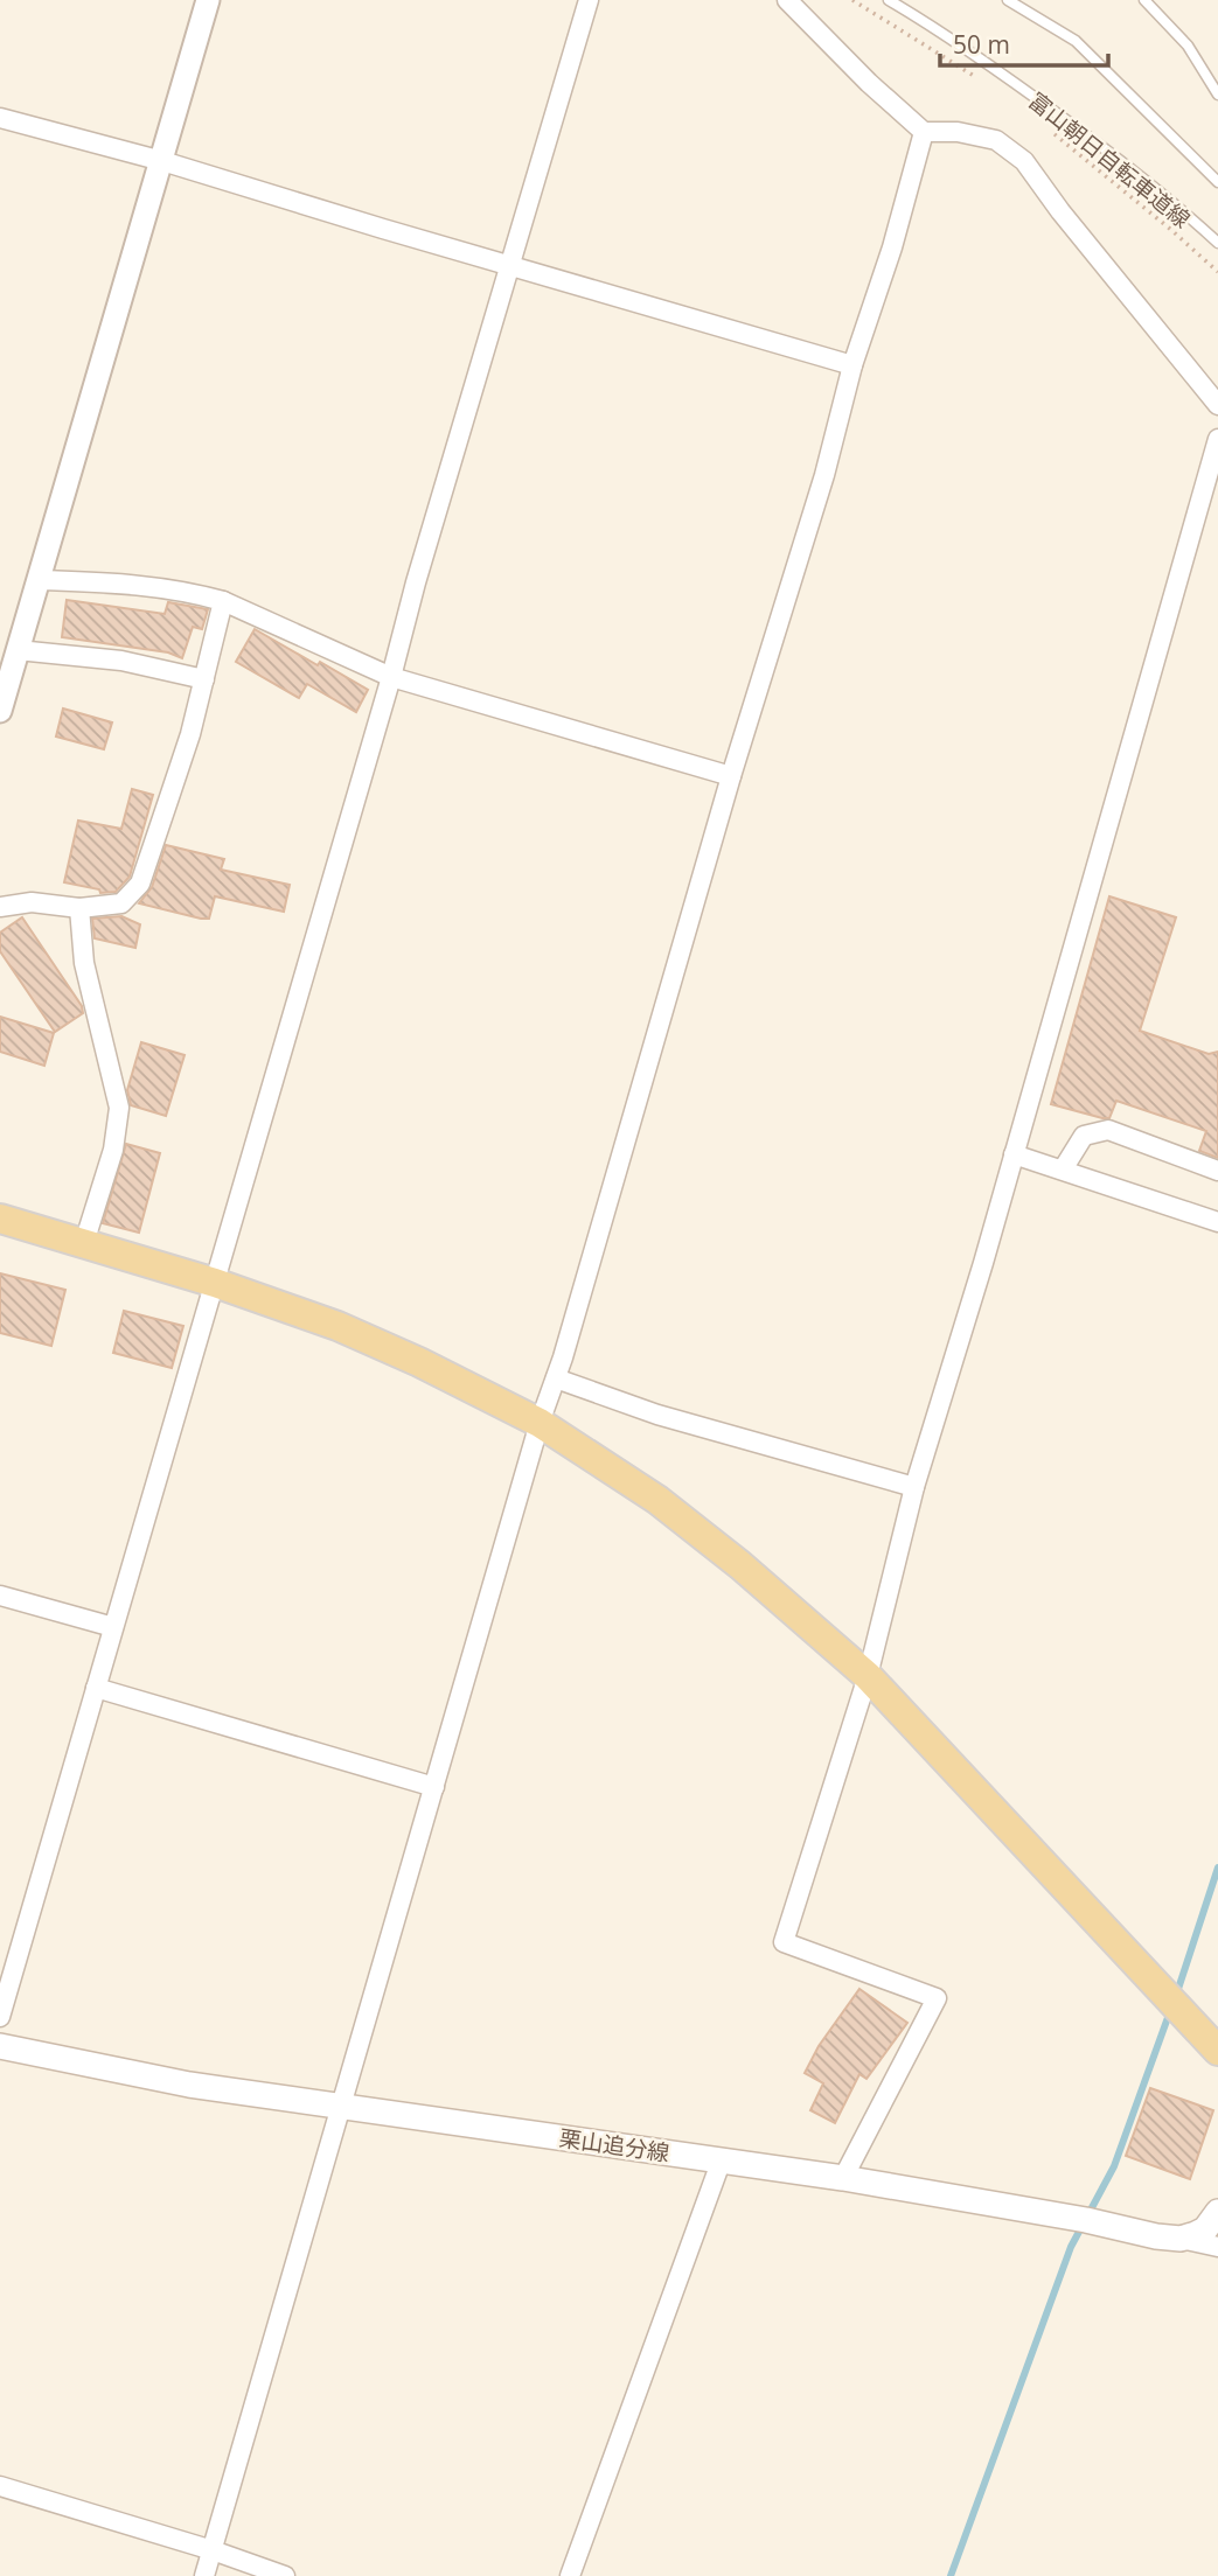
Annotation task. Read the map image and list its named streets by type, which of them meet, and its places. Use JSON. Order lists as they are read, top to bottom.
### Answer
{
  "streets": {
    "main road": ["栗山追分線"],
    "path": ["富山朝日自転車道線"]
  },
  "scale_bar": "50 m"
}
